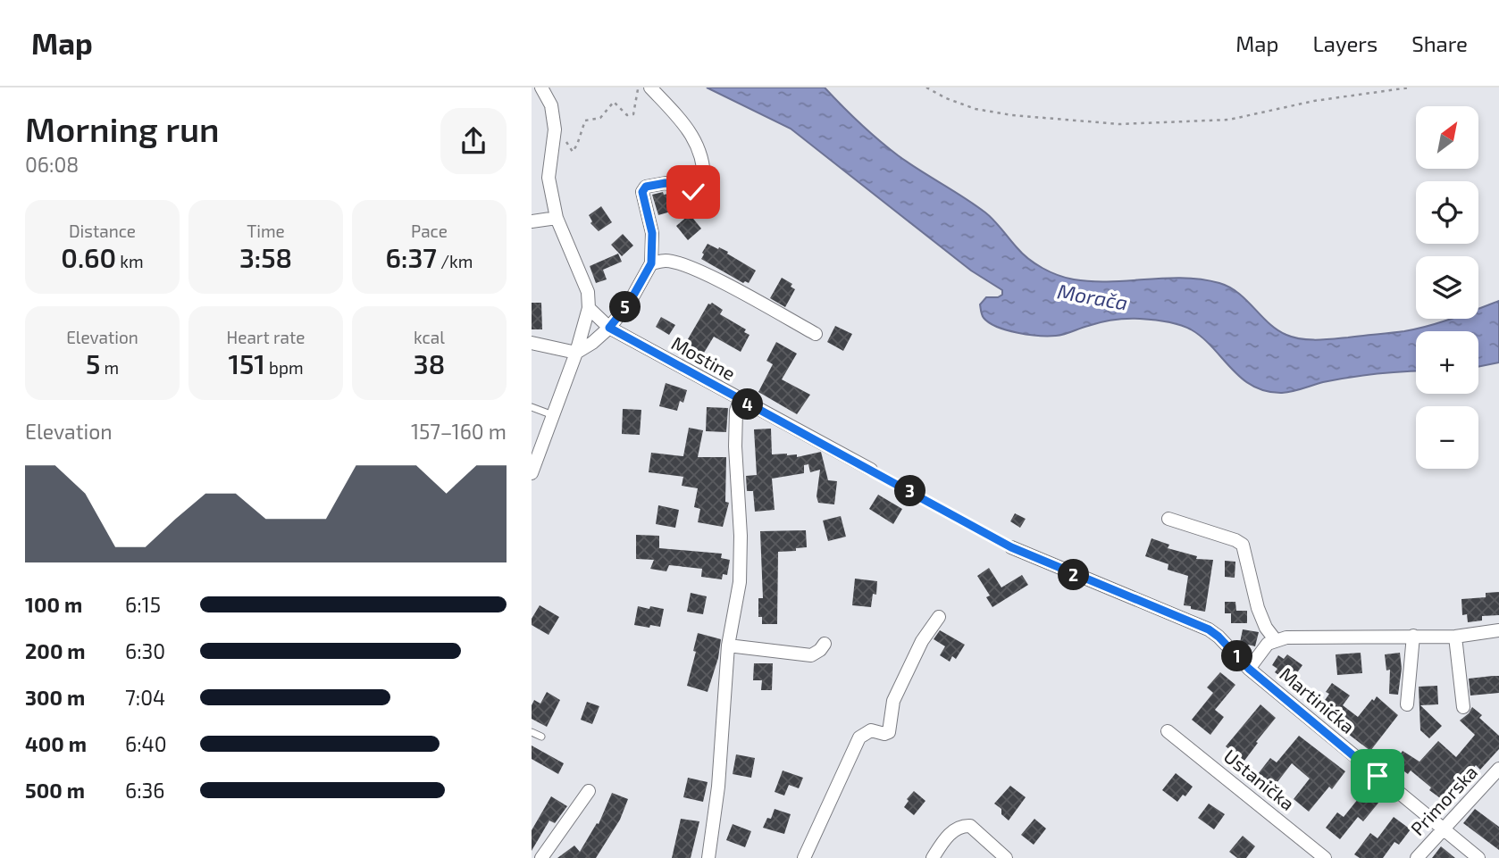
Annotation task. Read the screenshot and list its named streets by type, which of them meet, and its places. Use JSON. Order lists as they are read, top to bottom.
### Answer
{
  "streets": {
    "street": [
      "Mostine",
      "Martinićka",
      "Ustanička",
      "Primorska"
    ]
  },
  "crossings": [
    ["Martinićka", "Primorska"]
  ],
  "water": ["Morača"],
  "north": "top right",
  "page": {
    "header": "Map",
    "nav": ["Map", "Layers", "Share"],
    "heading": ["Morning run", "06:08"],
    "map_buttons": ["+", "−"],
    "stats": [
      ["Distance", "0.60 km"],
      ["Time", "3:58"],
      ["Pace", "6:37 /km"],
      ["Elevation", "5 m"],
      ["Heart rate", "151 bpm"],
      ["kcal", "38"]
    ],
    "pins": [
      "5",
      "4",
      "3",
      "2",
      "1"
    ],
    "chart": ["Elevation", "157–160 m"],
    "list": [
      {
        "name": "100 m",
        "note": "6:15"
      },
      {
        "name": "200 m",
        "note": "6:30"
      },
      {
        "name": "300 m",
        "note": "7:04"
      },
      {
        "name": "400 m",
        "note": "6:40"
      },
      {
        "name": "500 m",
        "note": "6:36"
      }
    ]
  }
}
